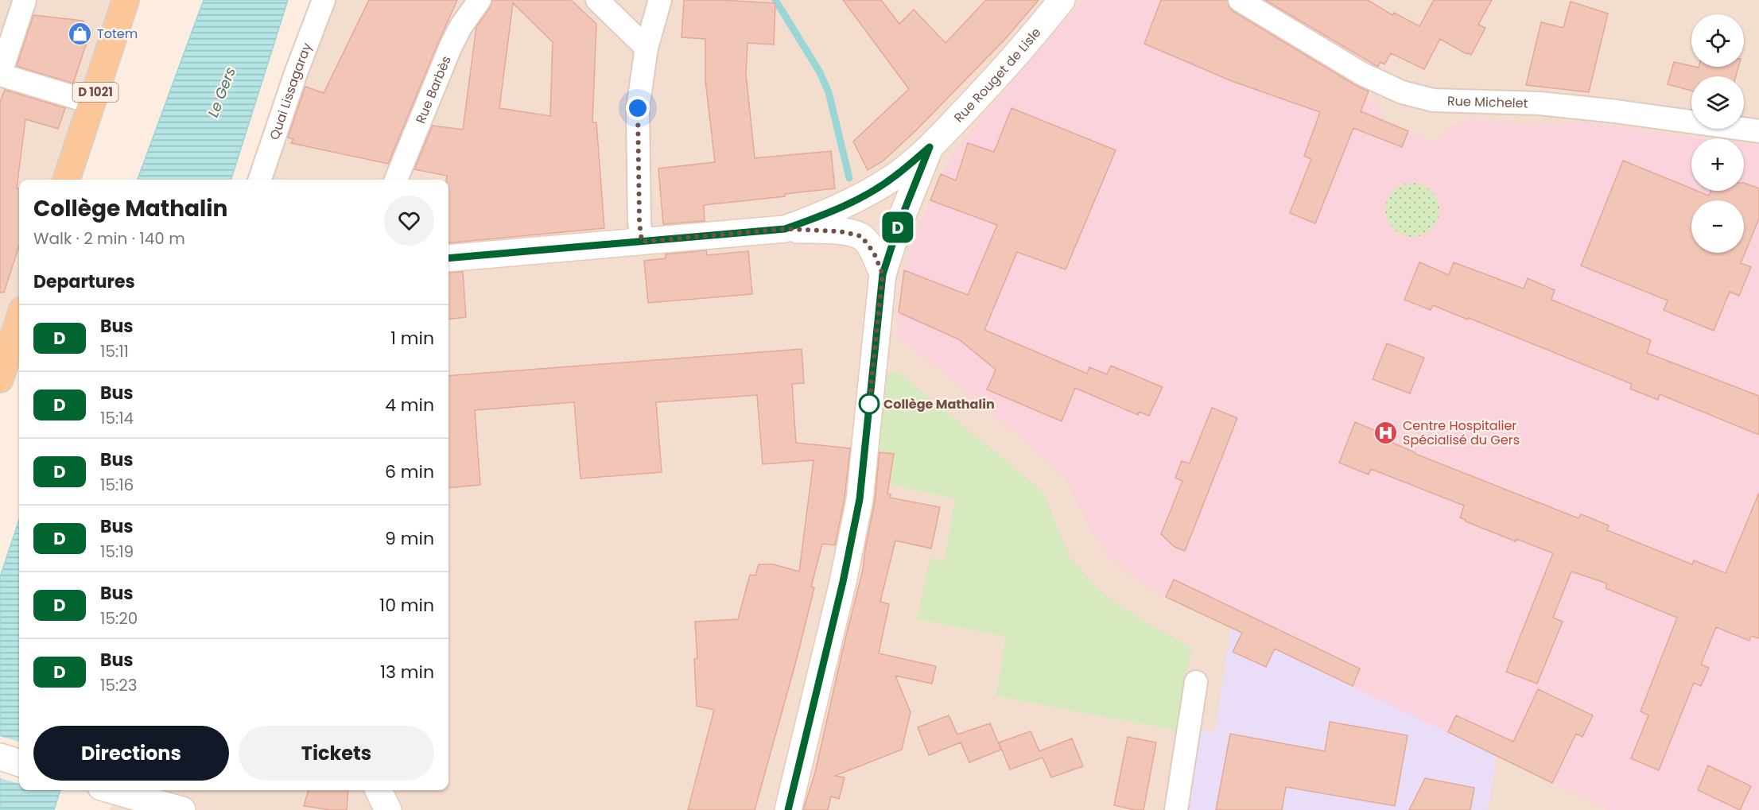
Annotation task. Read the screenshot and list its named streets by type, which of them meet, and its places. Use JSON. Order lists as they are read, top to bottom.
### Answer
{
  "streets": {
    "main road": ["Rue Rouget de Lisle", "D 1021"],
    "street": ["Rue Barbès", "Quai Lissagaray", "Rue Michelet"]
  },
  "water": ["Le Gers"],
  "places": {
    "shop": ["Totem"],
    "other": ["Collège Mathalin"],
    "hospital": ["Centre Hospitalier Spécialisé du Gers"]
  },
  "lines": ["bus line D"],
  "page": {
    "on_map": "D",
    "map_buttons": ["+", "−"],
    "heading": [
      ["Collège Mathalin", "Walk · 2 min · 140 m"],
      "Departures"
    ],
    "list": [
      {
        "mark": "D",
        "name": "Bus",
        "note": "15:11",
        "value": "1 min"
      },
      {
        "mark": "D",
        "name": "Bus",
        "note": "15:14",
        "value": "4 min"
      },
      {
        "mark": "D",
        "name": "Bus",
        "note": "15:16",
        "value": "6 min"
      },
      {
        "mark": "D",
        "name": "Bus",
        "note": "15:19",
        "value": "9 min"
      },
      {
        "mark": "D",
        "name": "Bus",
        "note": "15:20",
        "value": "10 min"
      },
      {
        "mark": "D",
        "name": "Bus",
        "note": "15:23",
        "value": "13 min"
      }
    ],
    "buttons": ["Directions", "Tickets"]
  }
}
